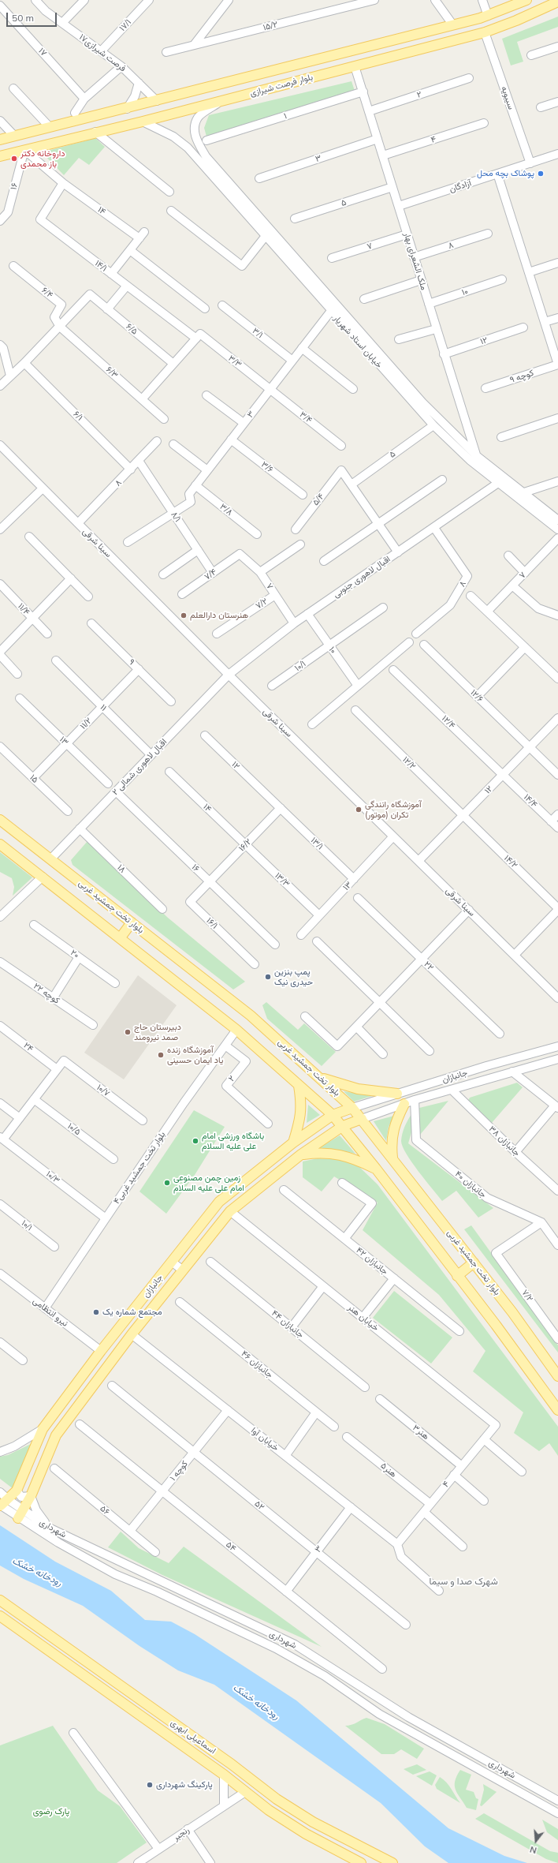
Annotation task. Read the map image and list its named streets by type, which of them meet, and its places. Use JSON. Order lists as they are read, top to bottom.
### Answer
{
  "streets": {
    "main road": [
      "بلوار فرصت شیرازی",
      "بلوار تخت جمشید غربی",
      "جانبازان",
      "اسماعیلی ابهری"
    ],
    "street": [
      "۱۷/۱",
      "۱۵/۲",
      "۱۷",
      "۱۷فرصت شیرازی",
      "۲",
      "سیبویه",
      "۱",
      "۴",
      "۳",
      "۱۶",
      "آزادگان",
      "۵",
      "۱۴",
      "۸",
      "۷",
      "ملک الشعرای بهار",
      "۱۴/۱",
      "۱۰",
      "۶/۴",
      "۶/۵",
      "۳/۱",
      "۱۲",
      "خیابان استاد شهریار",
      "۳/۳",
      "۶/۳",
      "کوچه ۹",
      "۶/۱",
      "۳/۴",
      "۳/۶",
      "۵/۴",
      "۳/۸",
      "۸/۱",
      "سینا شرقی",
      "۷/۴",
      "اقبال لاهوری جنوبی",
      "۷/۲",
      "۱۱/۴",
      "۹",
      "۱۰/۱",
      "۱۲/۶",
      "۱۱",
      "۱۲/۴",
      "۱۱/۲",
      "۱۳",
      "۱۲/۲",
      "اقبال لاهوری شمالی ۲",
      "۱۵",
      "۱۴/۴",
      "۱۳/۱",
      "۱۶/۲",
      "۱۴/۲",
      "۱۸",
      "۱۳/۳",
      "۱۶/۱",
      "۲۰",
      "۲۲",
      "کوچه ۲۲",
      "۲۴",
      "۱۰/۷",
      "۱۰/۵",
      "۳۸ جانبازان",
      "بلوار تخت جمشید غربی۴",
      "۱۰/۳",
      "۴۰ جانبازان",
      "۴۲ جانبازان",
      "نیرو انتظامی",
      "خیابان هنر",
      "۴۴ جانبازان",
      "۴۶ جانبازان",
      "هنر۳",
      "خیابان آوا",
      "هنر۵",
      "کوچه ۱",
      "۵۲",
      "۵۶",
      "شهرداری",
      "۵۴",
      "رنجبر"
    ]
  },
  "crossings": [
    ["۱۷/۱", "۱۷فرصت شیرازی"],
    ["۱۷فرصت شیرازی", "بلوار فرصت شیرازی"],
    ["بلوار فرصت شیرازی", "سیبویه"],
    ["بلوار فرصت شیرازی", "۱۶"],
    ["بلوار فرصت شیرازی", "۱۴"],
    ["بلوار فرصت شیرازی", "ملک الشعرای بهار"],
    ["بلوار فرصت شیرازی", "خیابان استاد شهریار"],
    ["۲", "ملک الشعرای بهار"],
    ["۲", "بلوار تخت جمشید غربی۴"],
    ["سیبویه", "آزادگان"],
    ["۱", "ملک الشعرای بهار"],
    ["۴", "ملک الشعرای بهار"],
    ["۴", "خیابان هنر"],
    ["۴", "هنر۳"],
    ["۴", "خیابان آوا"],
    ["۴", "هنر۵"],
    ["۳", "ملک الشعرای بهار"],
    ["۳", "۳/۱"],
    ["۳", "خیابان استاد شهریار"],
    ["۳", "۳/۳"],
    ["۳", "۳/۴"],
    ["۳", "۳/۶"],
    ["۳", "۳/۸"],
    ["۳", "۸/۱"],
    ["۳", "خیابان آوا"],
    ["۳", "۵۲"],
    ["۳", "۵۴"],
    ["۱۶", "۱۴"],
    ["۱۶", "اقبال لاهوری شمالی ۲"],
    ["۱۶", "۱۶/۲"],
    ["۱۶", "۱۶/۱"],
    ["آزادگان", "ملک الشعرای بهار"],
    ["۵", "ملک الشعرای بهار"],
    ["۵", "خیابان استاد شهریار"],
    ["۵", "۵/۴"],
    ["۱۴", "۱۴/۱"],
    ["۱۴", "۱۶/۲"],
    ["۱۴", "۱۳/۳"],
    ["۸", "ملک الشعرای بهار"],
    ["۸", "۶/۱"],
    ["۸", "۸/۱"],
    ["۸", "سینا شرقی"],
    ["۸", "اقبال لاهوری جنوبی"],
    ["۷", "ملک الشعرای بهار"],
    ["۷", "۷/۴"],
    ["۷", "اقبال لاهوری جنوبی"],
    ["۷", "۷/۲"],
    ["ملک الشعرای بهار", "۱۰"],
    ["ملک الشعرای بهار", "۱۲"],
    ["ملک الشعرای بهار", "خیابان استاد شهریار"],
    ["۱۴/۱", "۳/۳"],
    ["۱۰", "اقبال لاهوری جنوبی"],
    ["۱۰", "۱۰/۱"],
    ["۶/۴", "۶/۵"],
    ["۶/۴", "۶/۳"],
    ["۶/۵", "۶/۳"],
    ["۱۲", "سینا شرقی"],
    ["۱۲", "۱۲/۶"],
    ["۱۲", "۱۲/۴"],
    ["۱۲", "۱۲/۲"],
    ["۱۲", "۱۴/۴"],
    ["۱۲", "۱۳/۱"],
    ["۱۲", "۱۶/۲"],
    ["۱۲", "۱۴/۲"],
    ["خیابان استاد شهریار", "اقبال لاهوری جنوبی"],
    ["۳/۳", "۳/۴"],
    ["۸/۱", "۷/۴"],
    ["سینا شرقی", "اقبال لاهوری جنوبی"],
    ["سینا شرقی", "۱۳"],
    ["سینا شرقی", "اقبال لاهوری شمالی ۲"],
    ["اقبال لاهوری جنوبی", "اقبال لاهوری شمالی ۲"],
    ["۷/۲", "۴۰ جانبازان"],
    ["۹", "۱۱/۲"],
    ["۱۱", "۱۱/۲"],
    ["۱۱", "اقبال لاهوری شمالی ۲"],
    ["۱۲/۴", "۱۴/۴"],
    ["۱۱/۲", "۱۳"],
    ["۱۱/۲", "۱۵"],
    ["۱۳", "۱۳/۱"],
    ["۱۳", "۱۳/۳"],
    ["۱۲/۲", "۱۴/۲"],
    ["اقبال لاهوری شمالی ۲", "۱۸"],
    ["اقبال لاهوری شمالی ۲", "بلوار تخت جمشید غربی"],
    ["۱۳/۱", "۱۶/۲"],
    ["۱۶/۲", "۱۳/۳"],
    ["۱۶/۲", "۱۶/۱"],
    ["بلوار تخت جمشید غربی", "جانبازان"],
    ["۲۴", "۱۰/۷"],
    ["جانبازان", "۳۸ جانبازان"],
    ["جانبازان", "۴۰ جانبازان"],
    ["جانبازان", "نیرو انتظامی"],
    ["جانبازان", "خیابان هنر"],
    ["جانبازان", "خیابان آوا"],
    ["جانبازان", "شهرداری"],
    ["بلوار تخت جمشید غربی۴", "۱۰/۳"],
    ["بلوار تخت جمشید غربی۴", "نیرو انتظامی"],
    ["خیابان آوا", "کوچه ۱"],
    ["کوچه ۱", "۵۲"],
    ["کوچه ۱", "۵۶"],
    ["کوچه ۱", "۵۴"],
    ["اسماعیلی ابهری", "رنجبر"]
  ],
  "districts": ["شهرک صدا و سیما"],
  "water": ["رودخانه خشک"],
  "parks": ["پارک رضوی"],
  "places": [
    "داروخانه دکتر باز محمدی",
    "پوشاک بچه محل",
    "هنرستان دارالعلم",
    "آموزشگاه رانندگی تکران (موتور)",
    "پمپ بنزین حیدری نیک",
    "دبیرستان حاج صمد نیرومند",
    "آموزشگاه زنده یاد ایمان حسینی",
    "باشگاه ورزشی امام علی علیه السلام",
    "زمین چمن مصنوعی امام علی علیه السلام",
    "مجتمع شماره یک",
    "پارکینگ شهرداری"
  ],
  "scale_bar": "50 m",
  "north": "bottom"
}
